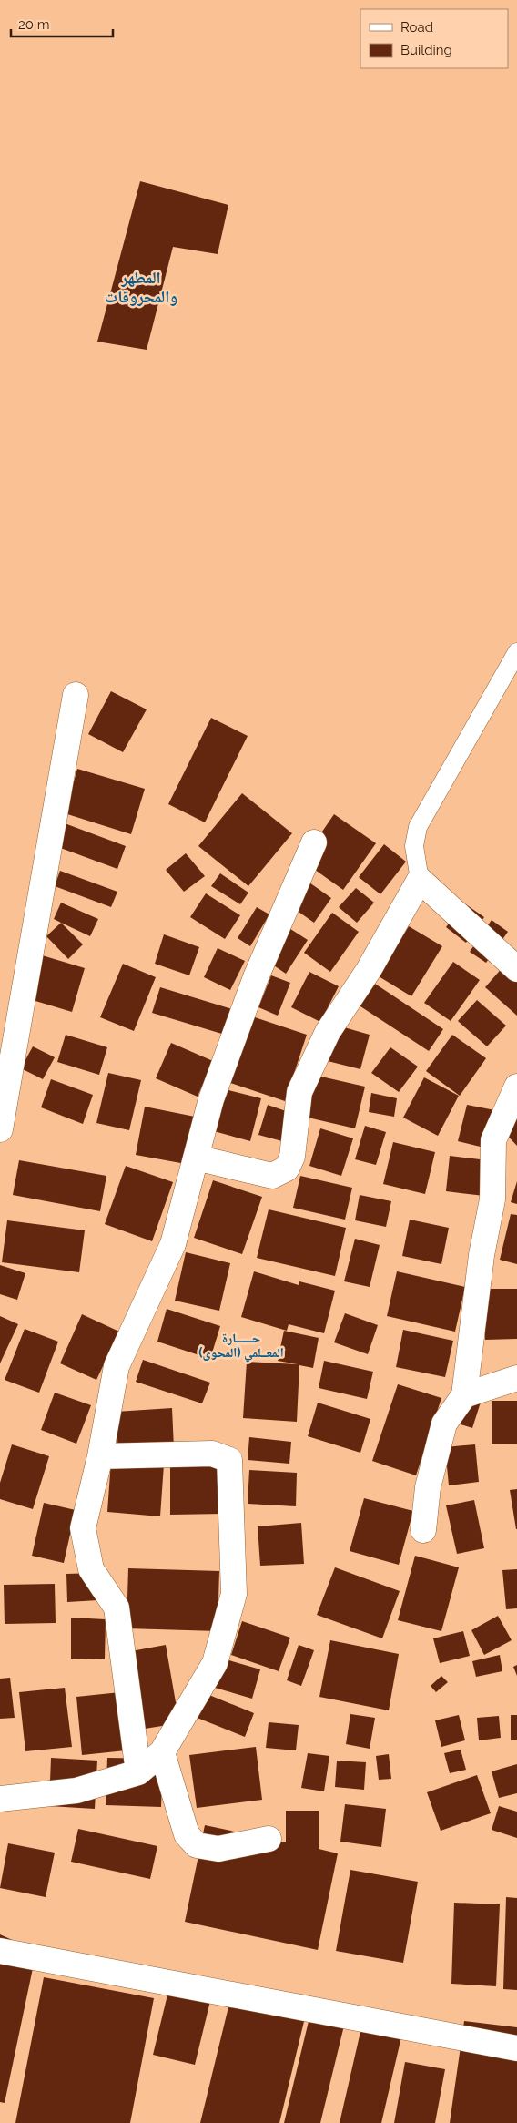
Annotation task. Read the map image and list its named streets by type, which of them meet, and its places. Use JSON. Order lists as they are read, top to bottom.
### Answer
{
  "districts": ["المطهر والمحروقات", "حــــــارة المعــلمي (المحوى)"],
  "legend": ["Road", "Building"],
  "scale_bar": "20 m"
}
